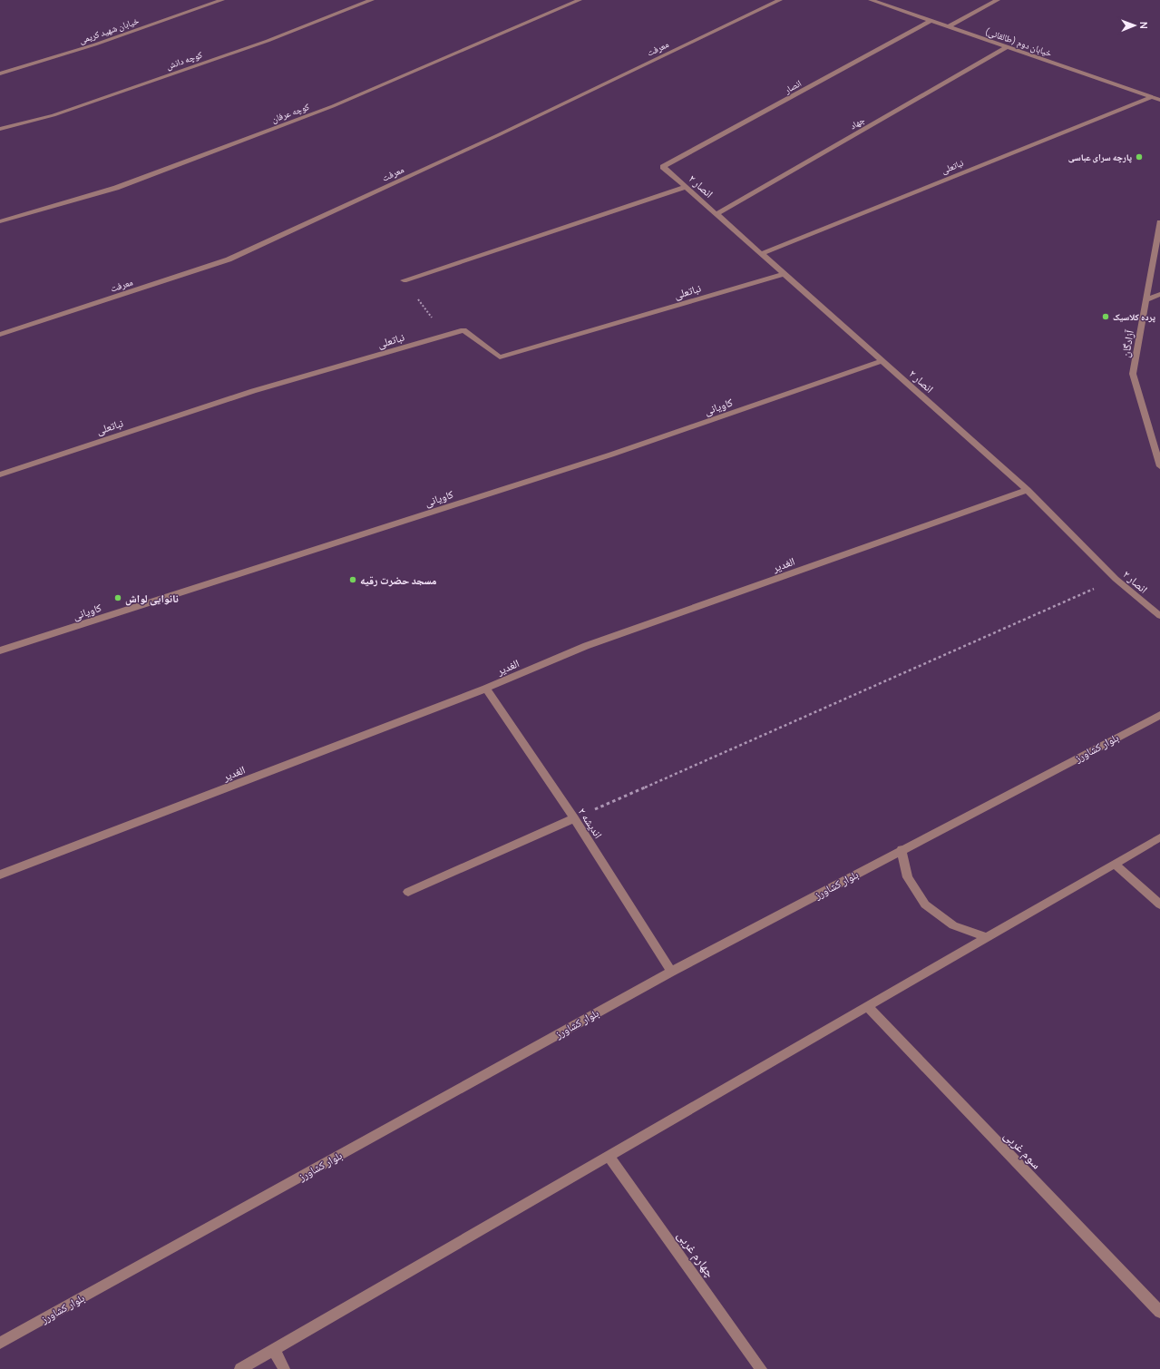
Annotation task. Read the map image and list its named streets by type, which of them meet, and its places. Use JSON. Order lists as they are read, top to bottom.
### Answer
{
  "streets": {
    "street": [
      "خیابان شهید کریمی",
      "خیابان دوم (طالقانی)",
      "معرفت",
      "کوچه دانش",
      "انصار",
      "کوچه عرفان",
      "جهاد",
      "نباتعلی",
      "انصار ۲",
      "آزادگان",
      "کاویانی",
      "الغدیر",
      "بلوار کشاورز",
      "اندیشه ۲",
      "سوم غربی",
      "چهارم غربی"
    ]
  },
  "crossings": [
    ["خیابان دوم (طالقانی)", "انصار"],
    ["خیابان دوم (طالقانی)", "جهاد"],
    ["خیابان دوم (طالقانی)", "نباتعلی"],
    ["انصار", "انصار ۲"],
    ["جهاد", "انصار ۲"],
    ["نباتعلی", "انصار ۲"],
    ["انصار ۲", "کاویانی"],
    ["انصار ۲", "الغدیر"],
    ["الغدیر", "اندیشه ۲"],
    ["بلوار کشاورز", "اندیشه ۲"]
  ],
  "places": [
    "پارچه سرای عباسی",
    "پرده کلاسیک",
    "مسجد حضرت رقیه",
    "نانوایی لواش"
  ],
  "north": "right"
}
